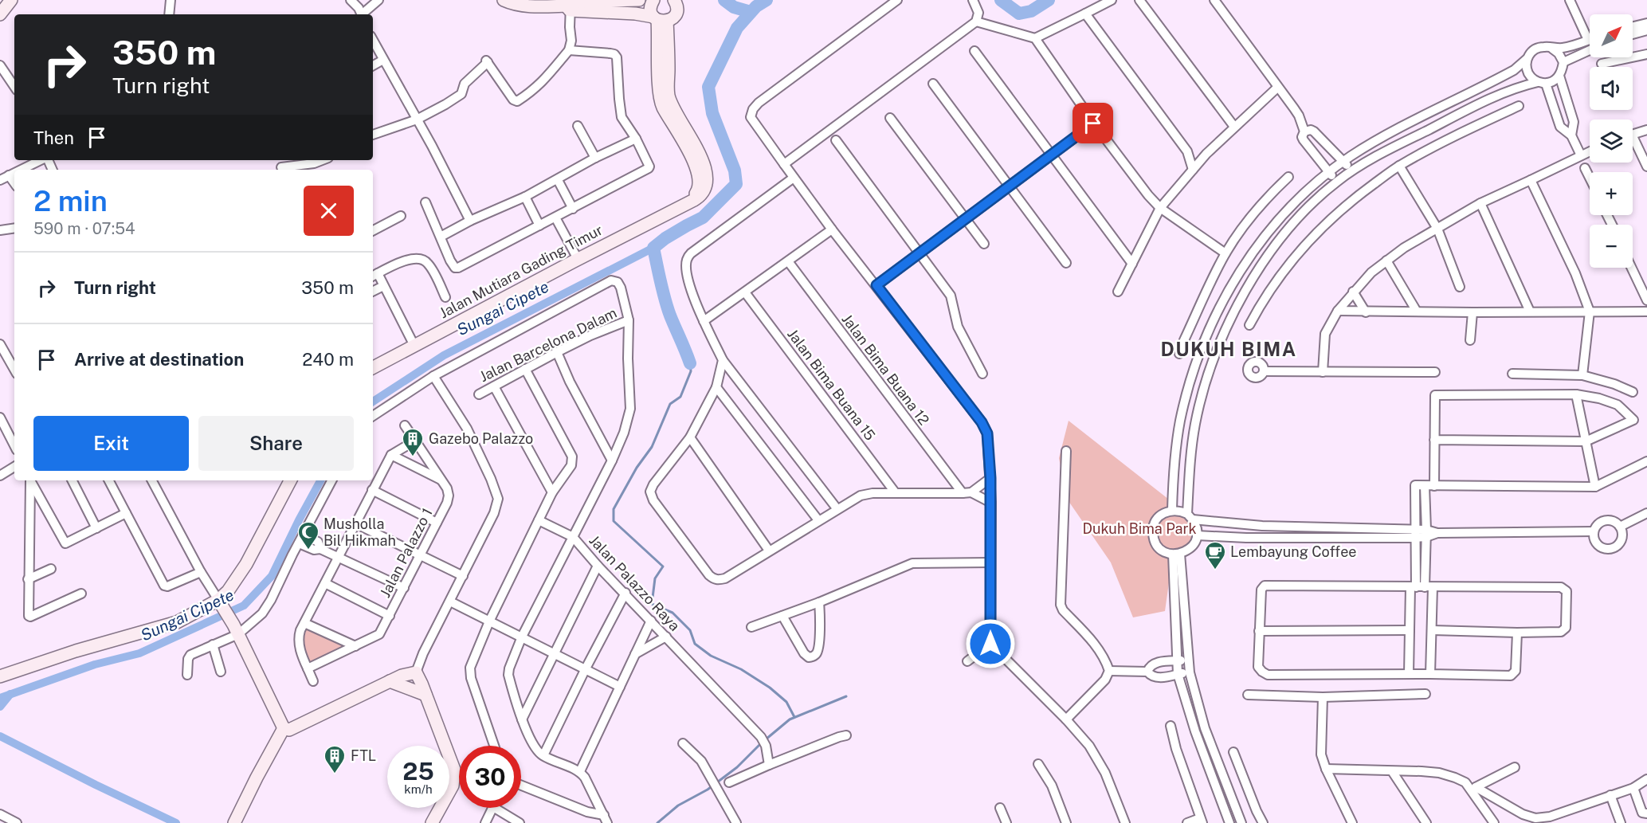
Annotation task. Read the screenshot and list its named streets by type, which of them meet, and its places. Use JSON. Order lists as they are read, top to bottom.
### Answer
{
  "streets": {
    "main road": ["Jalan Mutiara Gading Timur"],
    "street": [
      "Jalan Barcelona Dalam",
      "Jalan Bima Buana 12",
      "Jalan Bima Buana 15",
      "Jalan Palazzo 1",
      "Jalan Palazzo Raya"
    ]
  },
  "crossings": [
    ["Jalan Barcelona Dalam", "Jalan Palazzo Raya"]
  ],
  "districts": ["DUKUH BIMA"],
  "water": ["Sungai Cipete"],
  "parks": ["Dukuh Bima Park"],
  "places": {
    "building": ["Gazebo Palazzo", "FTL"],
    "mosque": ["Musholla Bil Hikmah"],
    "cafe": ["Lembayung Coffee"]
  },
  "north": "top right",
  "page": {
    "map_buttons": ["+", "−"],
    "turn": ["350 m", "Turn right"],
    "then": "Then",
    "heading": ["2 min", "590 m · 07:54"],
    "list": [
      {
        "name": "Turn right",
        "value": "350 m"
      },
      {
        "name": "Arrive at destination",
        "value": "240 m"
      }
    ],
    "buttons": ["Exit", "Share"],
    "speed": "25 km/h",
    "limit": "30"
  }
}
